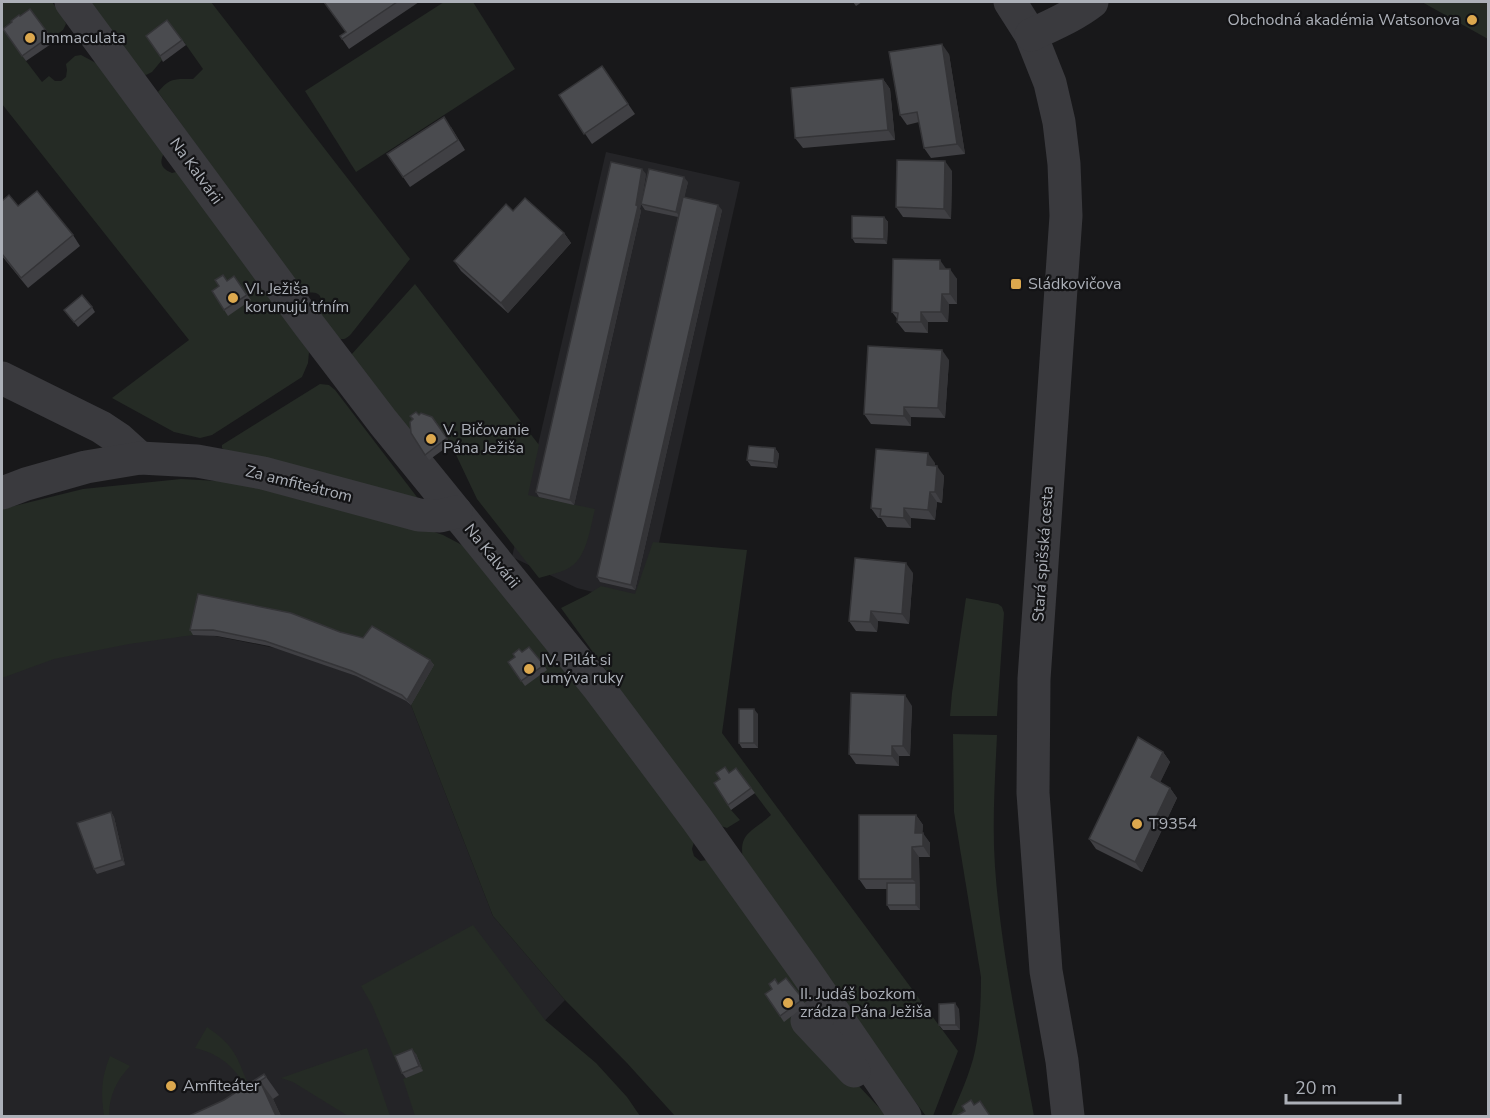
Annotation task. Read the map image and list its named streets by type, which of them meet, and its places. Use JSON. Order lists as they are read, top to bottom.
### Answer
{
  "streets": {
    "street": ["Na Kalvárii", "Za amfiteátrom", "Stará spišská cesta"]
  },
  "crossings": [
    ["Na Kalvárii", "Za amfiteátrom"]
  ],
  "places": {
    "other": [
      "Obchodná akadémia Watsonova",
      "Immaculata",
      "VI. Ježiša korunujú tŕním",
      "V. Bičovanie Pána Ježiša",
      "IV. Pilát si umýva ruky",
      "T9354",
      "II. Judáš bozkom zrádza Pána Ježiša",
      "Amfiteáter"
    ],
    "transit": ["Sládkovičova"]
  },
  "scale_bar": "20 m"
}
